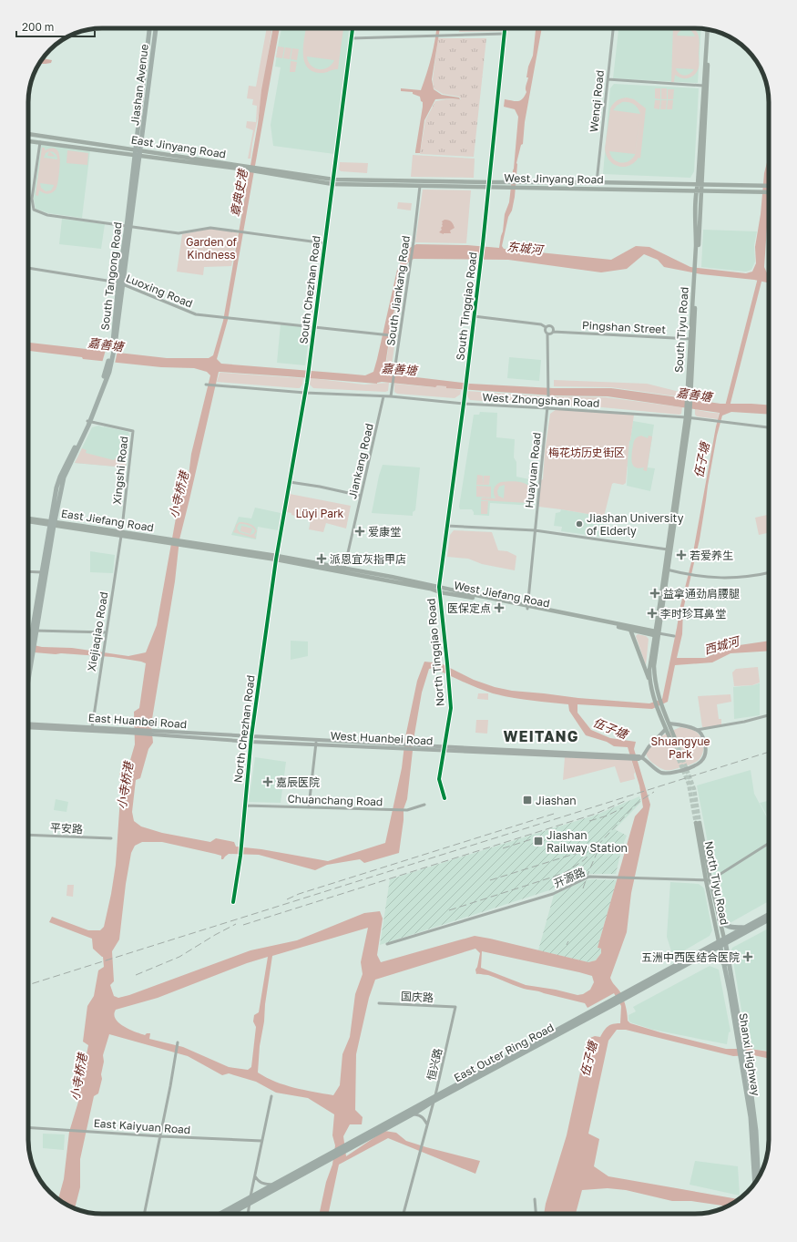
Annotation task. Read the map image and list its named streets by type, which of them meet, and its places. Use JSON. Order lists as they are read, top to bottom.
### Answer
{
  "streets": {
    "highway": ["East Outer Ring Road"],
    "main road": [
      "Jiashan Avenue",
      "East Jinyang Road",
      "West Jinyang Road",
      "South Tangong Road",
      "South Tiyu Road",
      "East Jiefang Road",
      "West Jiefang Road",
      "North Tiyu Road",
      "Shanxi Highway"
    ],
    "street": [
      "Wenqi Road",
      "South Chezhan Road",
      "Luoxing Road",
      "South Jiankang Road",
      "South Tingqiao Road",
      "Pingshan Street",
      "West Zhongshan Road",
      "Jiankang Road",
      "Xingshi Road",
      "Huayuan Road",
      "Xiejiaqiao Road",
      "North Tingqiao Road",
      "East Huanbei Road",
      "North Chezhan Road",
      "West Huanbei Road",
      "Chuanchang Road",
      "平安路",
      "开源路",
      "国庆路",
      "恒兴路",
      "East Kaiyuan Road"
    ]
  },
  "crossings": [
    ["Jiashan Avenue", "East Jinyang Road"],
    ["Jiashan Avenue", "South Tangong Road"],
    ["Wenqi Road", "West Jinyang Road"],
    ["East Jinyang Road", "West Jinyang Road"],
    ["East Jinyang Road", "South Tangong Road"],
    ["East Jinyang Road", "South Chezhan Road"],
    ["West Jinyang Road", "South Chezhan Road"],
    ["West Jinyang Road", "South Jiankang Road"],
    ["West Jinyang Road", "South Tingqiao Road"],
    ["West Jinyang Road", "South Tiyu Road"],
    ["South Tangong Road", "Luoxing Road"],
    ["South Tangong Road", "Xingshi Road"],
    ["South Tangong Road", "East Jiefang Road"],
    ["South Chezhan Road", "Luoxing Road"],
    ["South Chezhan Road", "West Zhongshan Road"],
    ["South Chezhan Road", "East Jiefang Road"],
    ["South Chezhan Road", "West Jiefang Road"],
    ["South Chezhan Road", "North Chezhan Road"],
    ["Luoxing Road", "South Jiankang Road"],
    ["South Jiankang Road", "West Zhongshan Road"],
    ["South Tingqiao Road", "Pingshan Street"],
    ["South Tingqiao Road", "West Zhongshan Road"],
    ["South Tingqiao Road", "West Jiefang Road"],
    ["South Tingqiao Road", "North Tingqiao Road"],
    ["Pingshan Street", "South Tiyu Road"],
    ["Pingshan Street", "Huayuan Road"],
    ["South Tiyu Road", "West Zhongshan Road"],
    ["South Tiyu Road", "West Jiefang Road"],
    ["West Zhongshan Road", "Jiankang Road"],
    ["West Zhongshan Road", "Huayuan Road"],
    ["Jiankang Road", "West Jiefang Road"],
    ["Xingshi Road", "East Jiefang Road"],
    ["Xingshi Road", "Xiejiaqiao Road"],
    ["Huayuan Road", "West Jiefang Road"],
    ["East Jiefang Road", "West Jiefang Road"],
    ["East Jiefang Road", "Xiejiaqiao Road"],
    ["East Jiefang Road", "North Chezhan Road"],
    ["West Jiefang Road", "North Tingqiao Road"],
    ["West Jiefang Road", "North Chezhan Road"],
    ["Xiejiaqiao Road", "East Huanbei Road"],
    ["North Tingqiao Road", "West Huanbei Road"],
    ["East Huanbei Road", "North Chezhan Road"],
    ["East Huanbei Road", "West Huanbei Road"],
    ["North Chezhan Road", "West Huanbei Road"],
    ["North Chezhan Road", "Chuanchang Road"],
    ["开源路", "North Tiyu Road"],
    ["North Tiyu Road", "East Outer Ring Road"],
    ["North Tiyu Road", "Shanxi Highway"],
    ["国庆路", "恒兴路"],
    ["East Outer Ring Road", "Shanxi Highway"],
    ["East Outer Ring Road", "恒兴路"]
  ],
  "districts": ["WEITANG"],
  "water": [
    "章典史港",
    "东城河",
    "嘉善塘",
    "伍子塘",
    "小寺桥港",
    "西城河"
  ],
  "parks": [
    "Garden of Kindness",
    "梅花坊历史街区",
    "Lüyi Park",
    "Shuangyue Park"
  ],
  "places": {
    "other": ["Jiashan University of Elderly"],
    "health": [
      "爱康堂",
      "若爱养生",
      "派恩宜灰指甲店",
      "益拿通劲肩腰腿",
      "医保定点",
      "李时珍耳鼻堂",
      "嘉辰医院",
      "五洲中西医结合医院"
    ],
    "transit": ["Jiashan", "Jiashan Railway Station"]
  },
  "scale_bar": "200 m"
}
